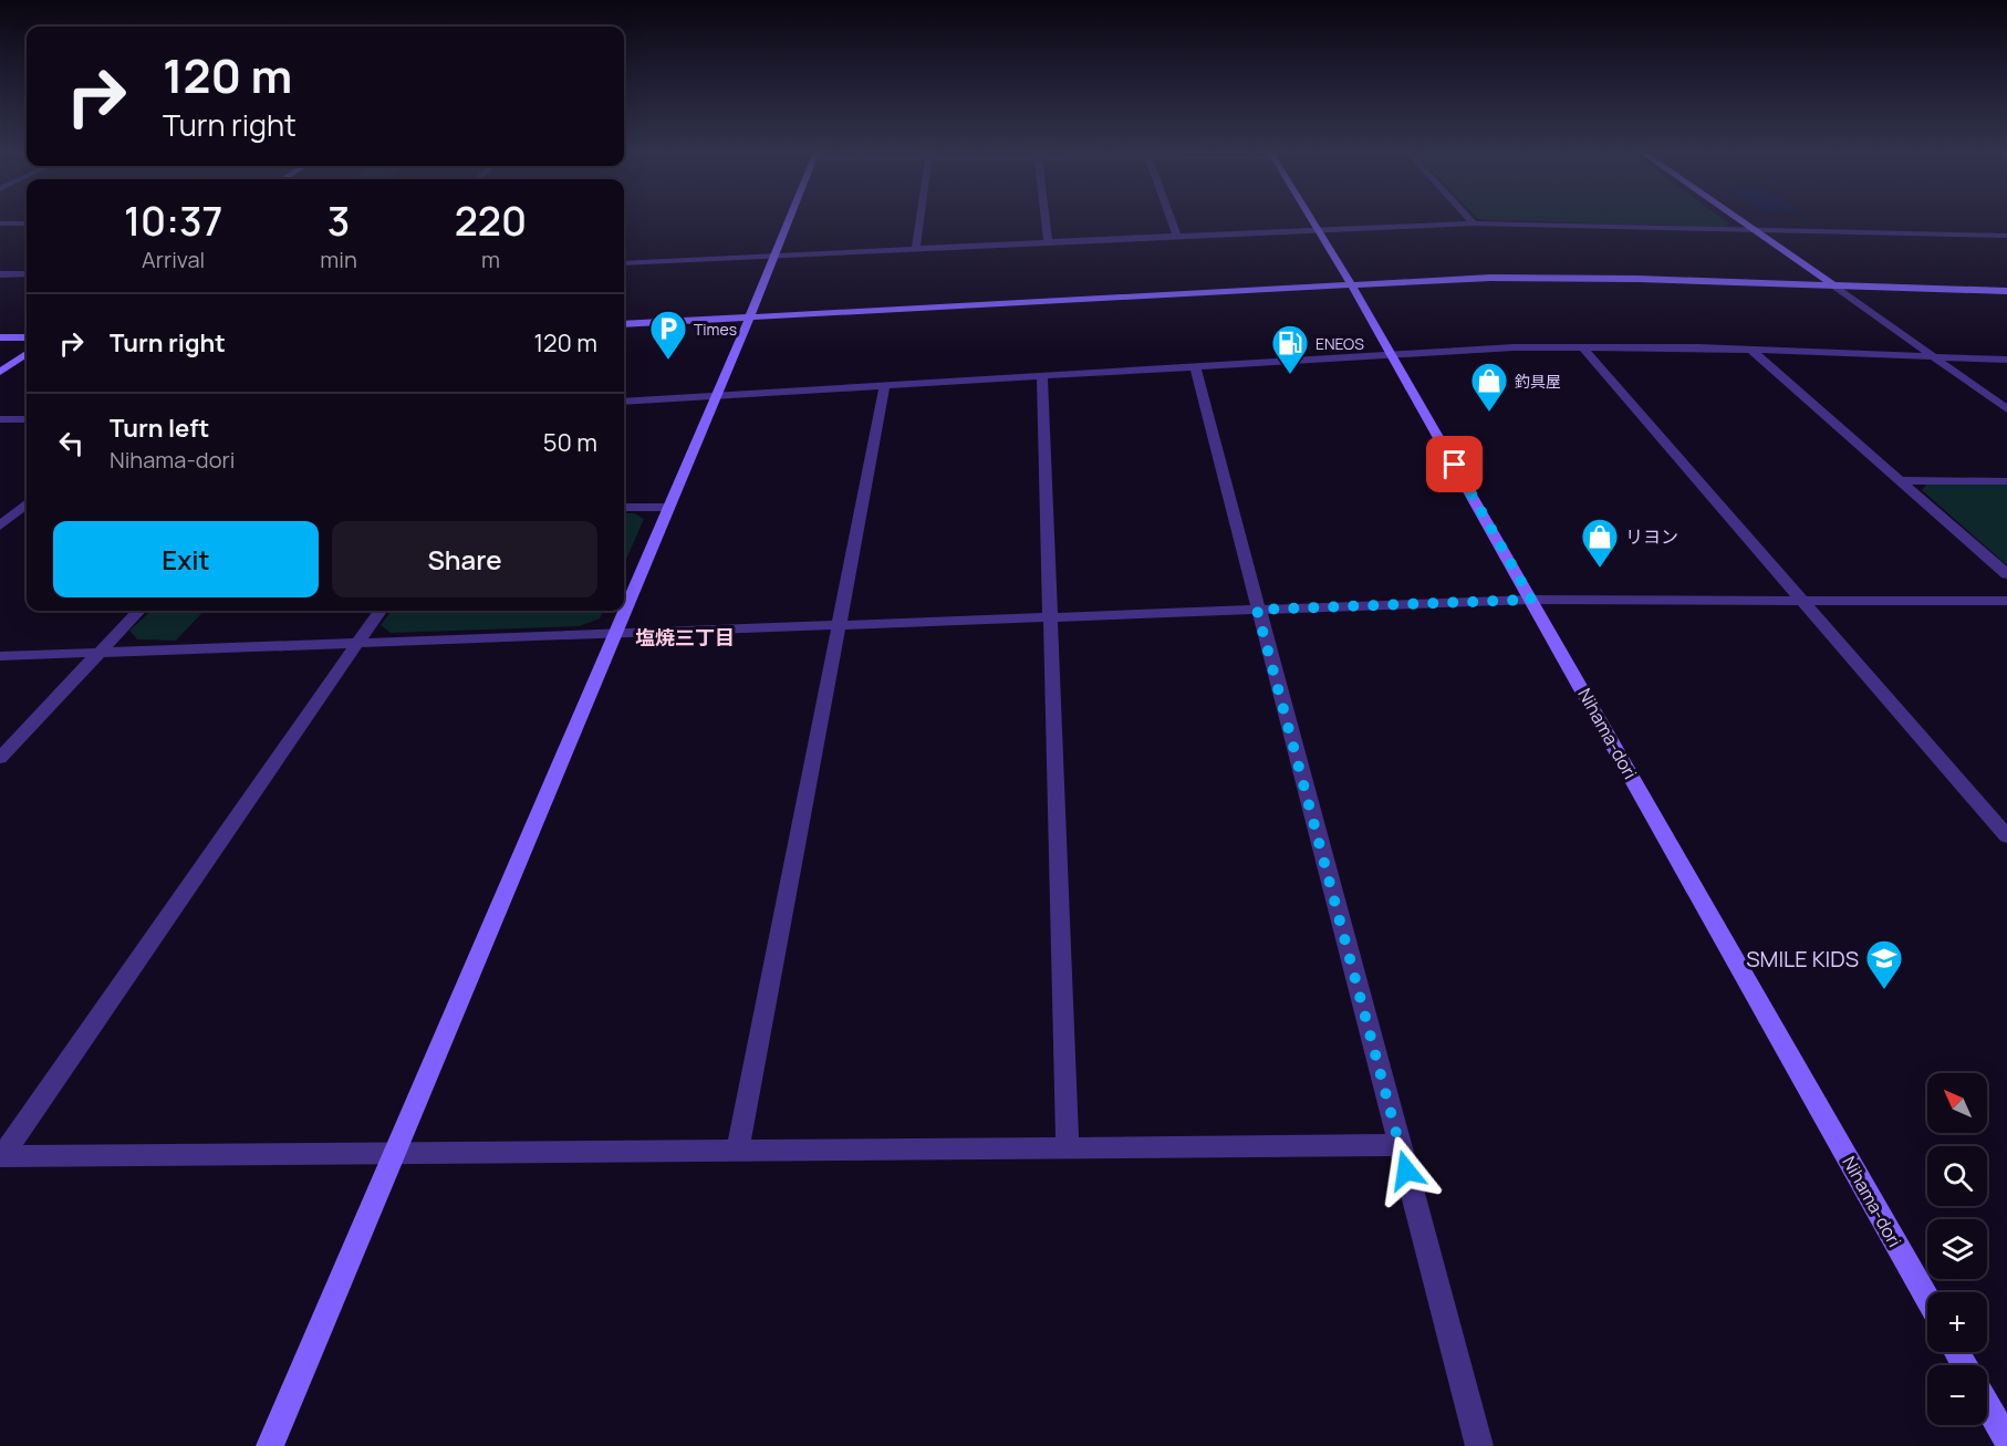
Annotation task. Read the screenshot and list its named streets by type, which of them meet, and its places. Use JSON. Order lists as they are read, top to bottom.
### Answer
{
  "streets": {
    "street": ["Nihama-dori"]
  },
  "districts": ["塩焼三丁目"],
  "places": {
    "parking": ["Times"],
    "fuel station": ["ENEOS"],
    "shop": ["釣具屋", "リヨン"],
    "school or university": ["SMILE KIDS"]
  },
  "north": "top left",
  "page": {
    "turn": ["120 m", "Turn right"],
    "eta": [
      "10:37",
      "Arrival",
      "3",
      "min",
      "220",
      "m"
    ],
    "list": [
      {
        "name": "Turn right",
        "value": "120 m"
      },
      {
        "name": "Turn left",
        "note": "Nihama-dori",
        "value": "50 m"
      }
    ],
    "buttons": ["Exit", "Share"],
    "map_buttons": ["+", "−"]
  }
}
